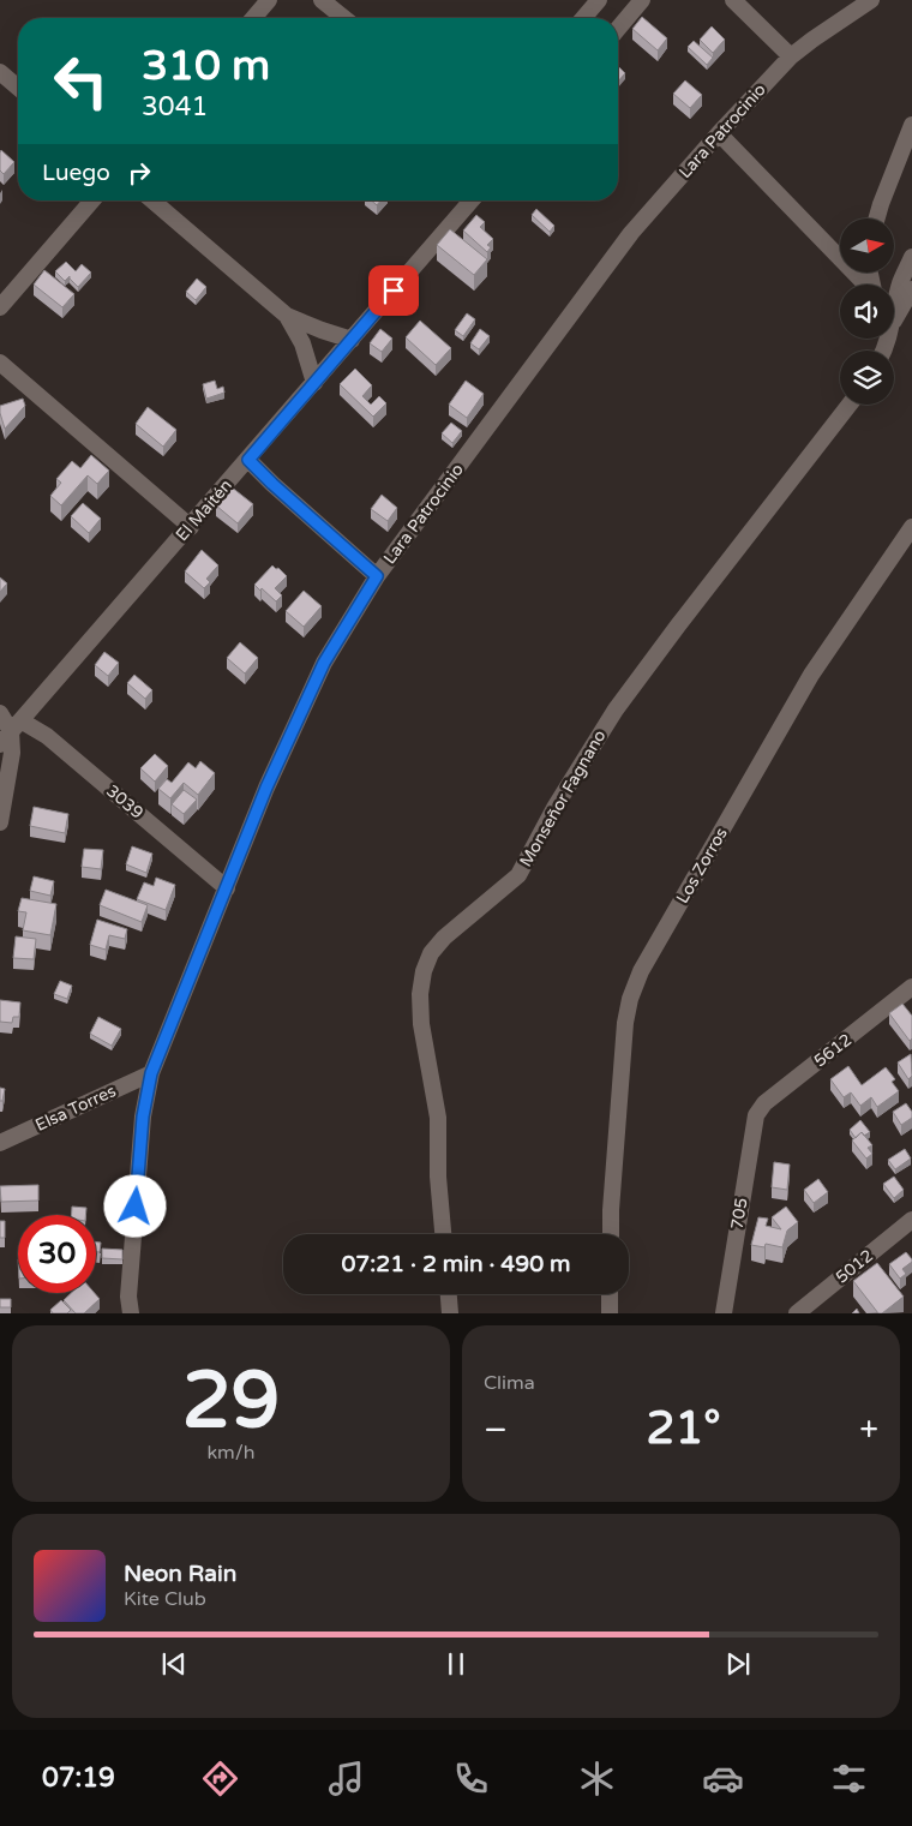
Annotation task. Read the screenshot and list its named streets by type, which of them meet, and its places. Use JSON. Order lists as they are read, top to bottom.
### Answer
{
  "streets": {
    "street": [
      "Lara Patrocinio",
      "El Maitén",
      "Monseñor Fagnano",
      "3039",
      "Los Zorros",
      "5612",
      "Elsa Torres",
      "705",
      "5012"
    ]
  },
  "crossings": [
    ["Lara Patrocinio", "3039"],
    ["Lara Patrocinio", "Elsa Torres"],
    ["El Maitén", "3039"],
    ["5612", "705"]
  ],
  "north": "right",
  "page": {
    "turn": ["310 m", "3041"],
    "then": "Luego",
    "limit": "30",
    "trip": "07:21 · 2 min · 490 m",
    "tile": [
      ["29", "km/h"],
      "Clima"
    ],
    "heat": ["−", "21°", "+"],
    "song": ["Neon Rain", "Kite Club"],
    "tabs": "07:19"
  }
}
